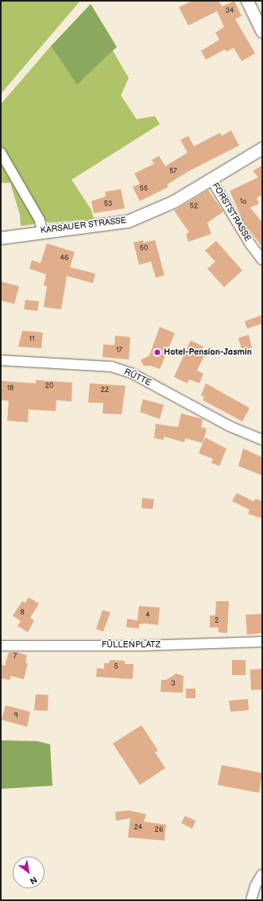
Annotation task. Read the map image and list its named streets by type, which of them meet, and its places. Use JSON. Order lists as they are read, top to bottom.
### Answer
{
  "streets": {
    "street": [
      "FORSTSTRASSE",
      "KARSAUER STRASSE",
      "RÜTTE",
      "FÜLLENPLATZ"
    ]
  },
  "crossings": [
    ["FORSTSTRASSE", "KARSAUER STRASSE"]
  ],
  "places": ["Hotel-Pension-Jasmin"],
  "house_numbers": [
    "34",
    "57",
    "55",
    "1a",
    "53",
    "52",
    "50",
    "46",
    "11",
    "17",
    "20",
    "18",
    "22",
    "8",
    "4",
    "2",
    "7",
    "5",
    "3",
    "9",
    "24",
    "26"
  ],
  "north": "bottom right"
}
